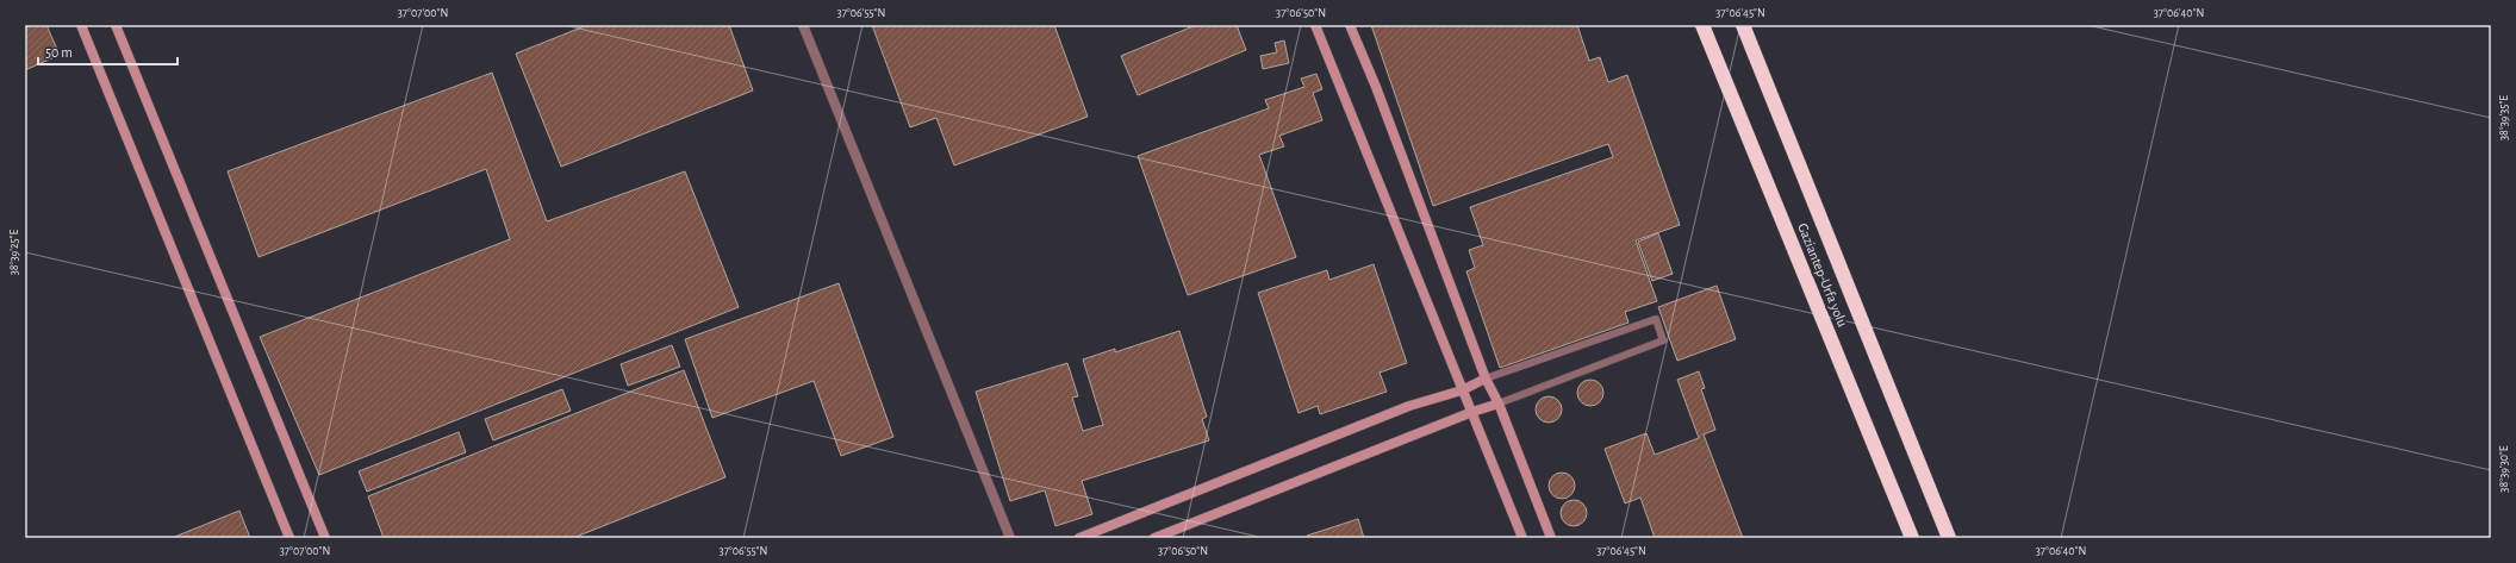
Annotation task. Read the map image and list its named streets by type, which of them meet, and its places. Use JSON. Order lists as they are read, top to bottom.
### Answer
{
  "streets": {
    "highway": ["Gaziantep-Urfa yolu"]
  },
  "scale_bar": "50 m",
  "coordinates": [
    "37°07'00\"N",
    "37°06'55\"N",
    "37°06'50\"N",
    "37°06'45\"N",
    "37°06'40\"N",
    "38°39'35\"E",
    "38°39'25\"E",
    "38°39'30\"E"
  ]
}
